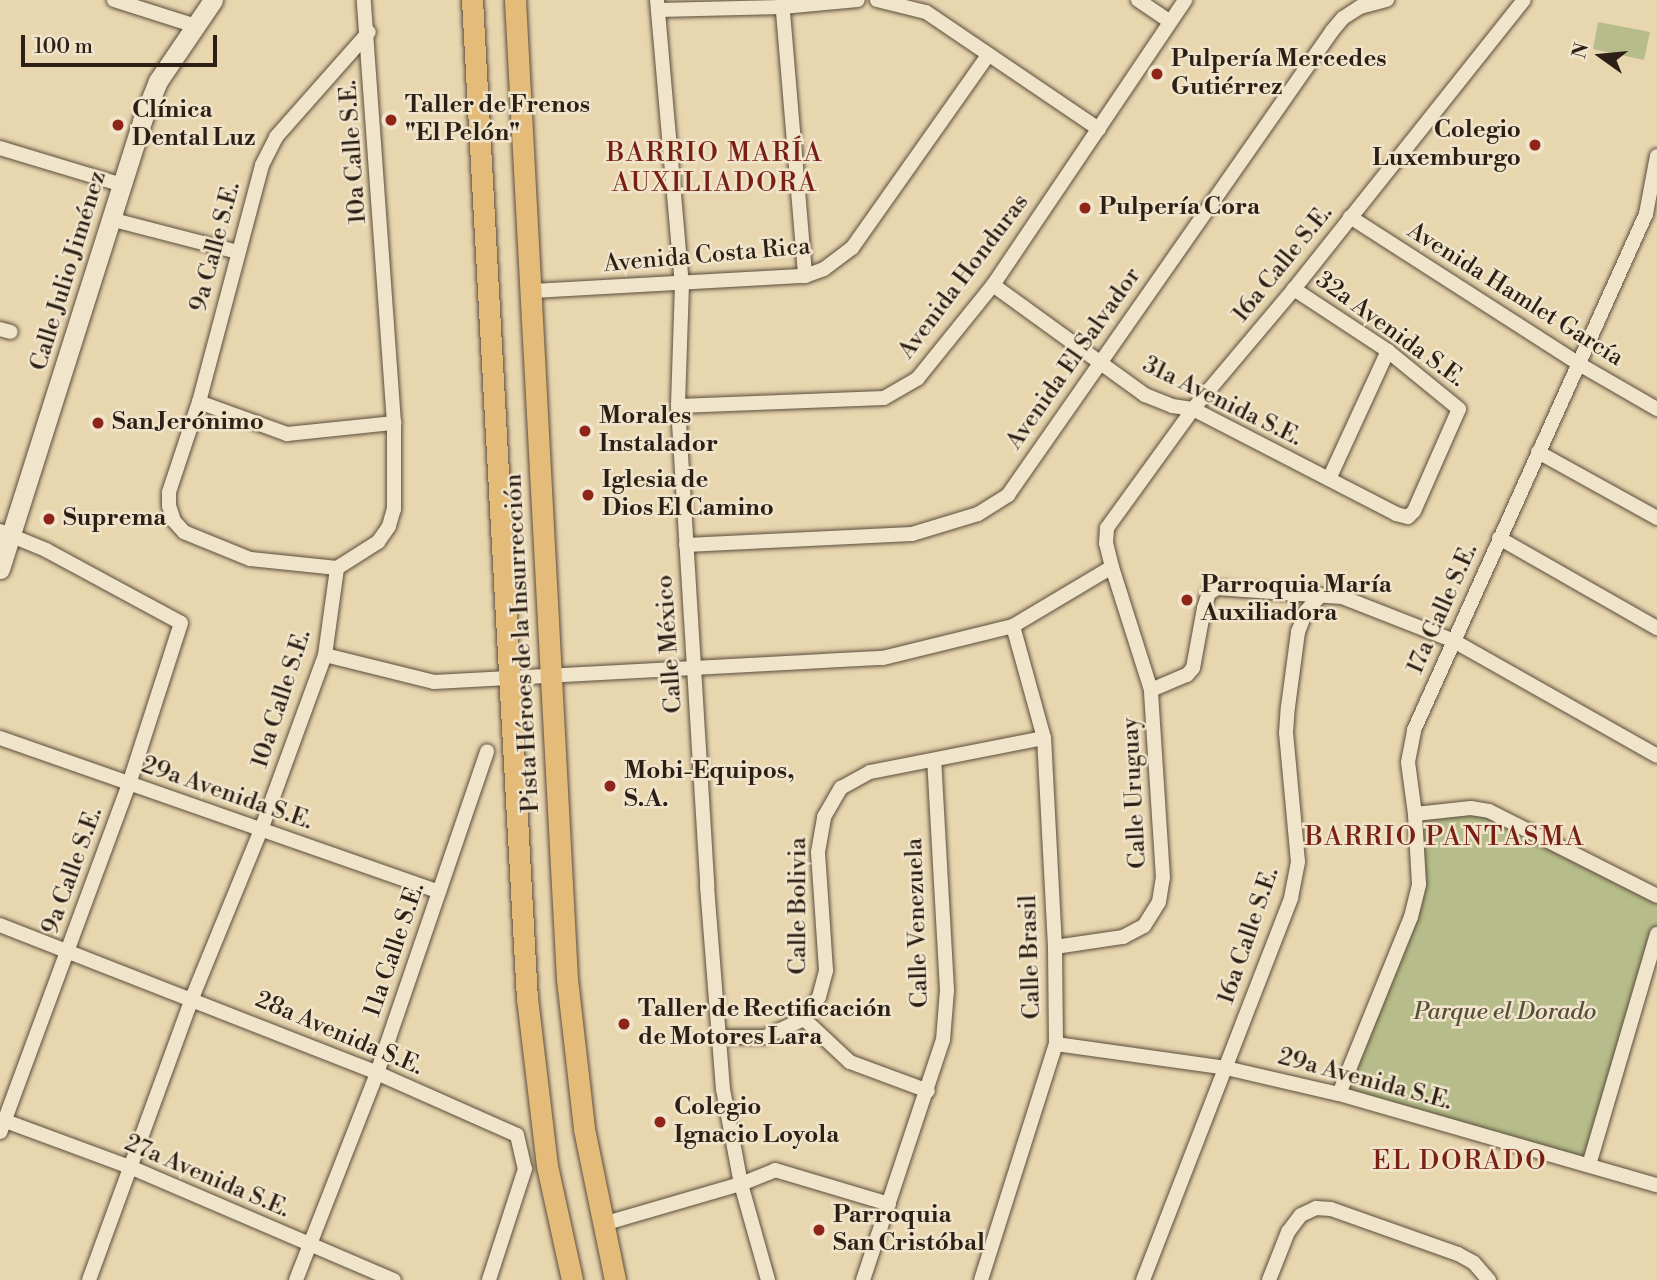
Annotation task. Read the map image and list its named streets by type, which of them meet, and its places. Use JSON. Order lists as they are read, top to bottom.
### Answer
{
  "streets": {
    "main road": ["Calle Julio Jiménez", "Pista Héroes de la Insurrección"],
    "street": [
      "10a Calle S.E.",
      "9a Calle S.E.",
      "Avenida Costa Rica",
      "16a Calle S.E.",
      "Avenida Honduras",
      "Avenida Hamlet García",
      "32a Avenida S.E.",
      "Avenida El Salvador",
      "31a Avenida S.E.",
      "17a Calle S.E.",
      "Calle México",
      "Calle Uruguay",
      "29a Avenida S.E.",
      "Calle Bolivia",
      "Calle Venezuela",
      "11a Calle S.E.",
      "Calle Brasil",
      "28a Avenida S.E.",
      "27a Avenida S.E."
    ]
  },
  "crossings": [
    ["10a Calle S.E.", "9a Calle S.E."],
    ["10a Calle S.E.", "29a Avenida S.E."],
    ["10a Calle S.E.", "28a Avenida S.E."],
    ["10a Calle S.E.", "27a Avenida S.E."],
    ["9a Calle S.E.", "Calle Julio Jiménez"],
    ["9a Calle S.E.", "29a Avenida S.E."],
    ["9a Calle S.E.", "28a Avenida S.E."],
    ["9a Calle S.E.", "27a Avenida S.E."],
    ["Avenida Costa Rica", "Pista Héroes de la Insurrección"],
    ["Avenida Costa Rica", "Calle México"],
    ["16a Calle S.E.", "Avenida Hamlet García"],
    ["16a Calle S.E.", "32a Avenida S.E."],
    ["16a Calle S.E.", "31a Avenida S.E."],
    ["16a Calle S.E.", "Calle Uruguay"],
    ["16a Calle S.E.", "29a Avenida S.E."],
    ["Avenida Honduras", "31a Avenida S.E."],
    ["Avenida Honduras", "Calle México"],
    ["Avenida Hamlet García", "17a Calle S.E."],
    ["32a Avenida S.E.", "31a Avenida S.E."],
    ["Avenida El Salvador", "31a Avenida S.E."],
    ["Avenida El Salvador", "Calle México"],
    ["17a Calle S.E.", "29a Avenida S.E."],
    ["Calle Uruguay", "Calle Brasil"],
    ["29a Avenida S.E.", "11a Calle S.E."],
    ["29a Avenida S.E.", "Calle Brasil"],
    ["Calle Bolivia", "Calle Venezuela"],
    ["Calle Bolivia", "Calle Brasil"],
    ["11a Calle S.E.", "28a Avenida S.E."],
    ["11a Calle S.E.", "27a Avenida S.E."]
  ],
  "districts": ["BARRIO MARÍA AUXILIADORA", "BARRIO PANTASMA", "EL DORADO"],
  "parks": ["Parque el Dorado"],
  "places": [
    "Pulpería Mercedes Gutiérrez",
    "Taller de Frenos \"El Pelón\"",
    "Clínica Dental Luz",
    "Colegio Luxemburgo",
    "Pulpería Cora",
    "San Jerónimo",
    "Morales Instalador",
    "Iglesia de Dios El Camino",
    "Suprema",
    "Parroquia María Auxiliadora",
    "Mobi-Equipos, S.A.",
    "Taller de Rectificación de Motores Lara",
    "Colegio Ignacio Loyola",
    "Parroquia San Cristóbal"
  ],
  "scale_bar": "100 m",
  "north": "left"
}
